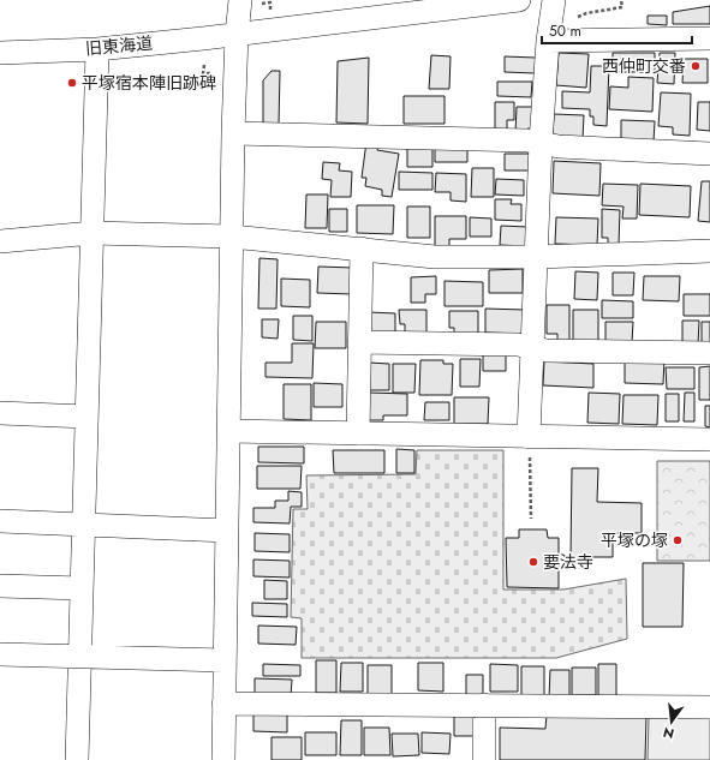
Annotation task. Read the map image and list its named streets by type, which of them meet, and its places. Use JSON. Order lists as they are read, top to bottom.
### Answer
{
  "streets": {
    "street": ["旧東海道"]
  },
  "places": [
    "西仲町交番",
    "平塚宿本陣旧跡碑",
    "平塚の塚",
    "要法寺"
  ],
  "scale_bar": "50 m",
  "north": "bottom"
}
